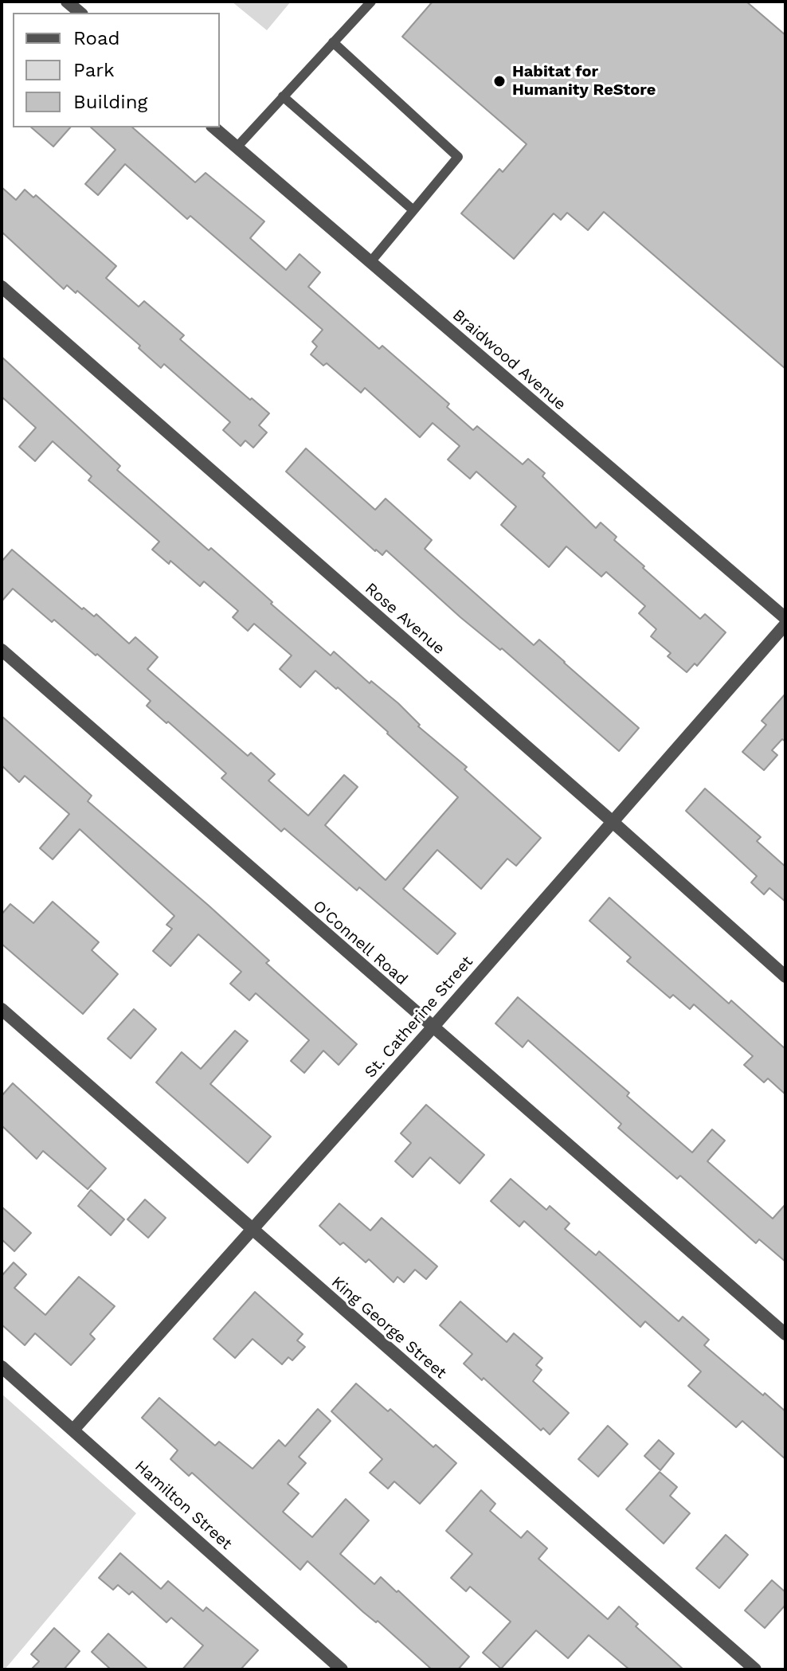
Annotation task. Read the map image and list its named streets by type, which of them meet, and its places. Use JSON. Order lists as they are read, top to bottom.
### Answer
{
  "streets": {
    "street": [
      "Braidwood Avenue",
      "Rose Avenue",
      "O'Connell Road",
      "St. Catherine Street",
      "King George Street",
      "Hamilton Street"
    ]
  },
  "crossings": [
    ["Rose Avenue", "St. Catherine Street"],
    ["O'Connell Road", "St. Catherine Street"],
    ["St. Catherine Street", "King George Street"],
    ["St. Catherine Street", "Hamilton Street"]
  ],
  "places": ["Habitat for Humanity ReStore"],
  "legend": ["Road", "Park", "Building"]
}
